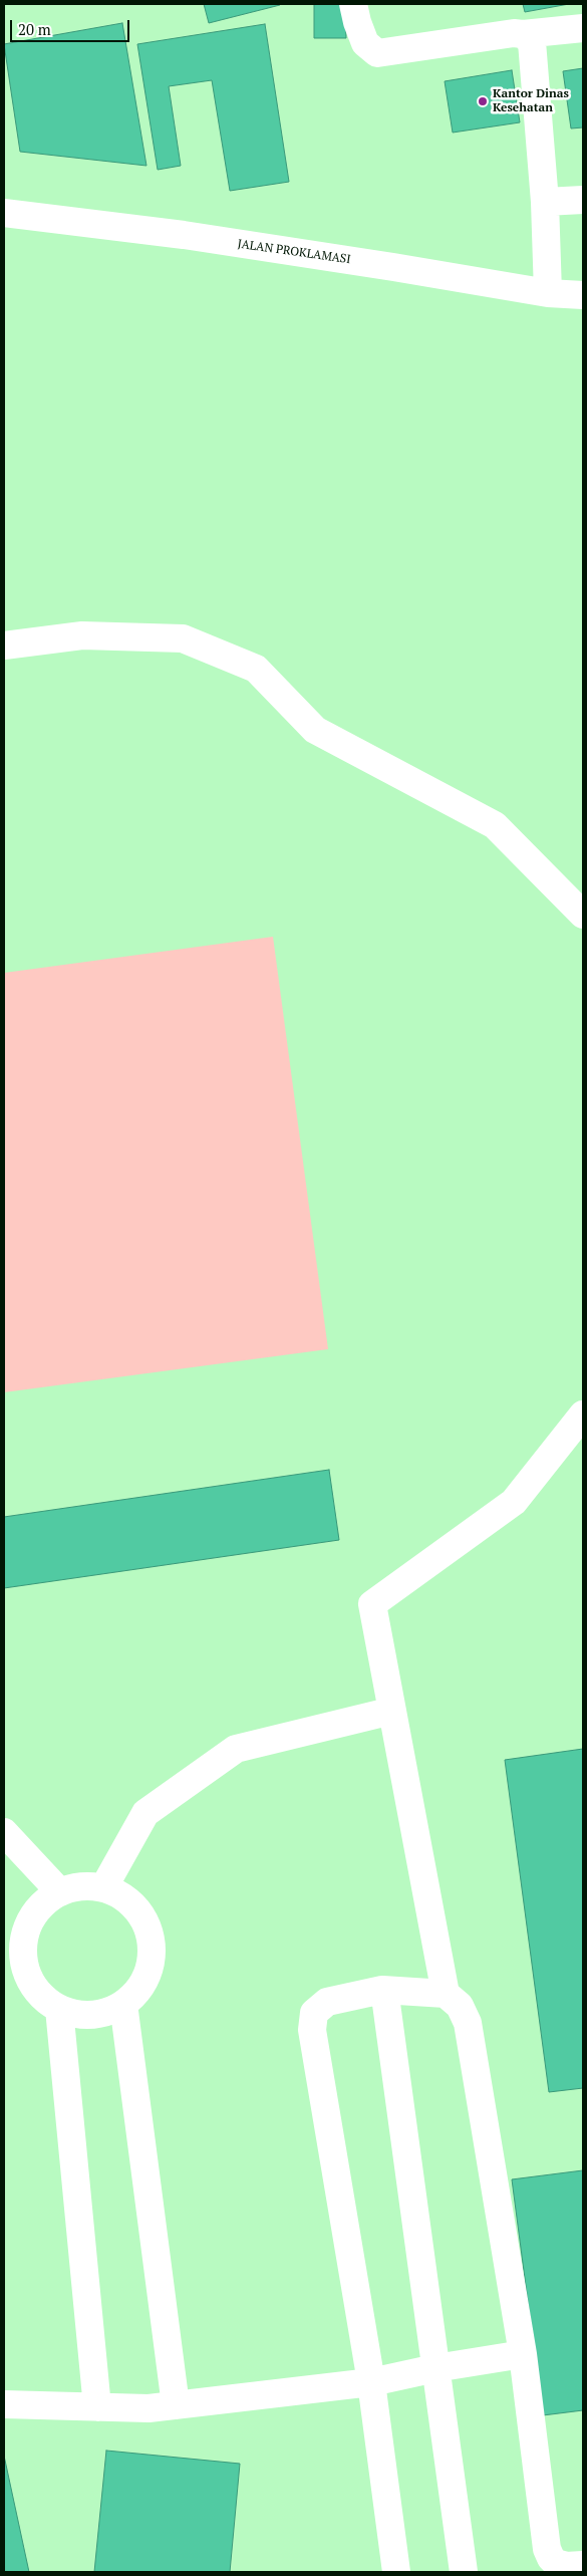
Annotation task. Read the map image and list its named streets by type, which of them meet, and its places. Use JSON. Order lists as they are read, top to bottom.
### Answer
{
  "streets": {
    "street": ["JALAN PROKLAMASI"]
  },
  "places": ["Kantor Dinas Kesehatan"],
  "scale_bar": "20 m"
}
